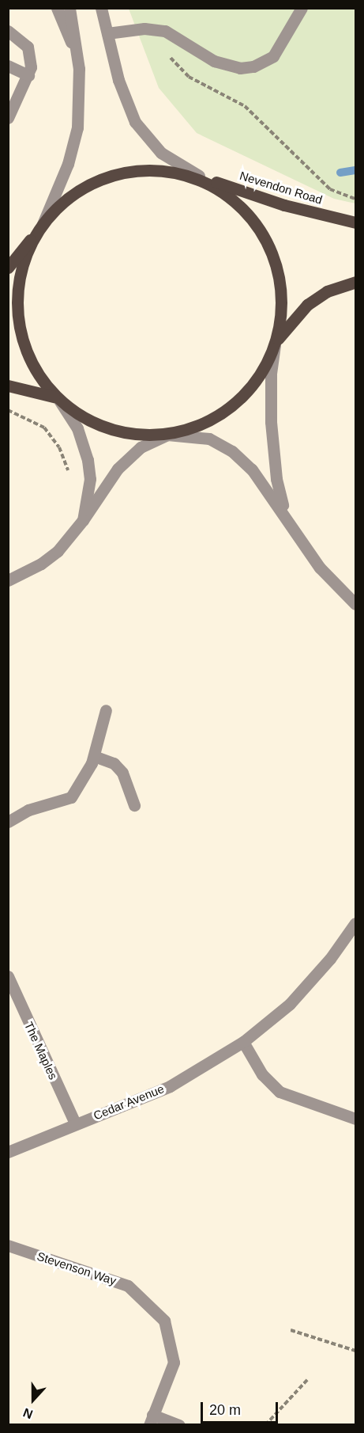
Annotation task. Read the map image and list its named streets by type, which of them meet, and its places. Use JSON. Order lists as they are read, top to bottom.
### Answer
{
  "streets": {
    "main road": ["Nevendon Road"],
    "street": ["The Maples", "Cedar Avenue", "Stevenson Way"]
  },
  "crossings": [
    ["The Maples", "Cedar Avenue"]
  ],
  "scale_bar": "20 m",
  "north": "bottom"
}
